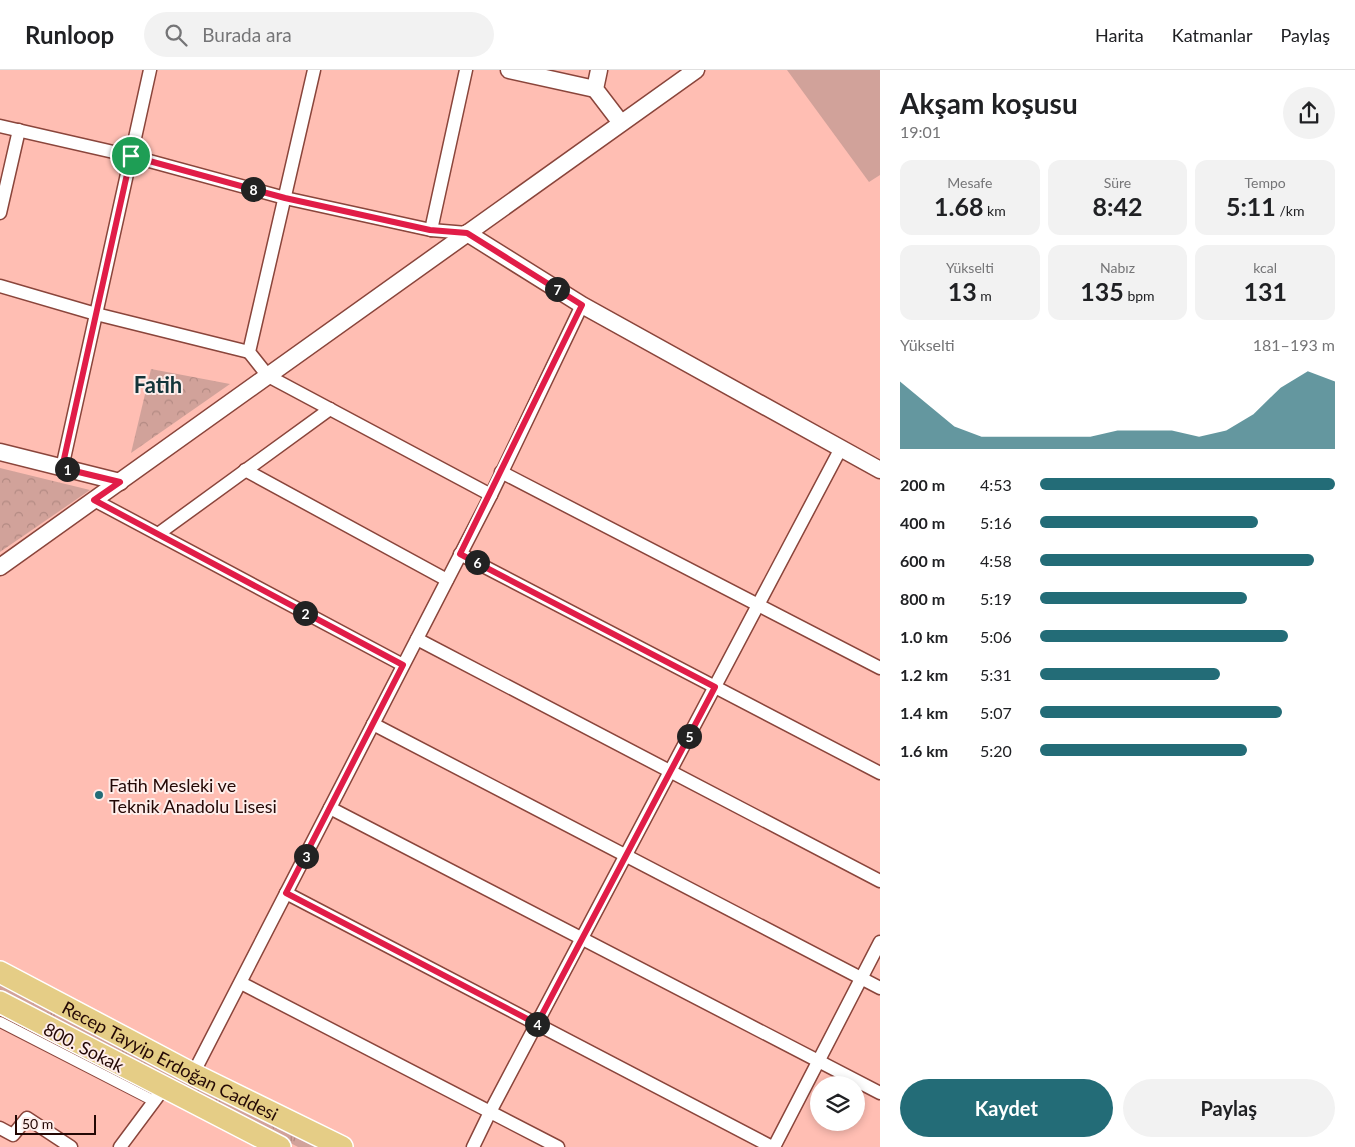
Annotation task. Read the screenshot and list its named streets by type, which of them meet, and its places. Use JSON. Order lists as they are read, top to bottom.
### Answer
{
  "streets": {
    "main road": ["Recep Tayyip Erdoğan Caddesi"],
    "street": ["800. Sokak"]
  },
  "crossings": [
    ["800. Sokak", "Recep Tayyip Erdoğan Caddesi"]
  ],
  "districts": ["Fatih"],
  "places": ["Fatih Mesleki ve Teknik Anadolu Lisesi"],
  "scale_bar": "50 m",
  "page": {
    "header": "Runloop",
    "search": "Burada ara",
    "nav": ["Harita", "Katmanlar", "Paylaş"],
    "heading": ["Akşam koşusu", "19:01"],
    "stats": [
      ["Mesafe", "1.68 km"],
      ["Süre", "8:42"],
      ["Tempo", "5:11 /km"],
      ["Yükselti", "13 m"],
      ["Nabız", "135 bpm"],
      ["kcal", "131"]
    ],
    "pins": [
      "8",
      "7",
      "1",
      "6",
      "2",
      "5",
      "3",
      "4"
    ],
    "chart": ["Yükselti", "181–193 m"],
    "list": [
      {
        "name": "200 m",
        "note": "4:53"
      },
      {
        "name": "400 m",
        "note": "5:16"
      },
      {
        "name": "600 m",
        "note": "4:58"
      },
      {
        "name": "800 m",
        "note": "5:19"
      },
      {
        "name": "1.0 km",
        "note": "5:06"
      },
      {
        "name": "1.2 km",
        "note": "5:31"
      },
      {
        "name": "1.4 km",
        "note": "5:07"
      },
      {
        "name": "1.6 km",
        "note": "5:20"
      }
    ],
    "buttons": ["Kaydet", "Paylaş"],
    "scale": "50 m"
  }
}
